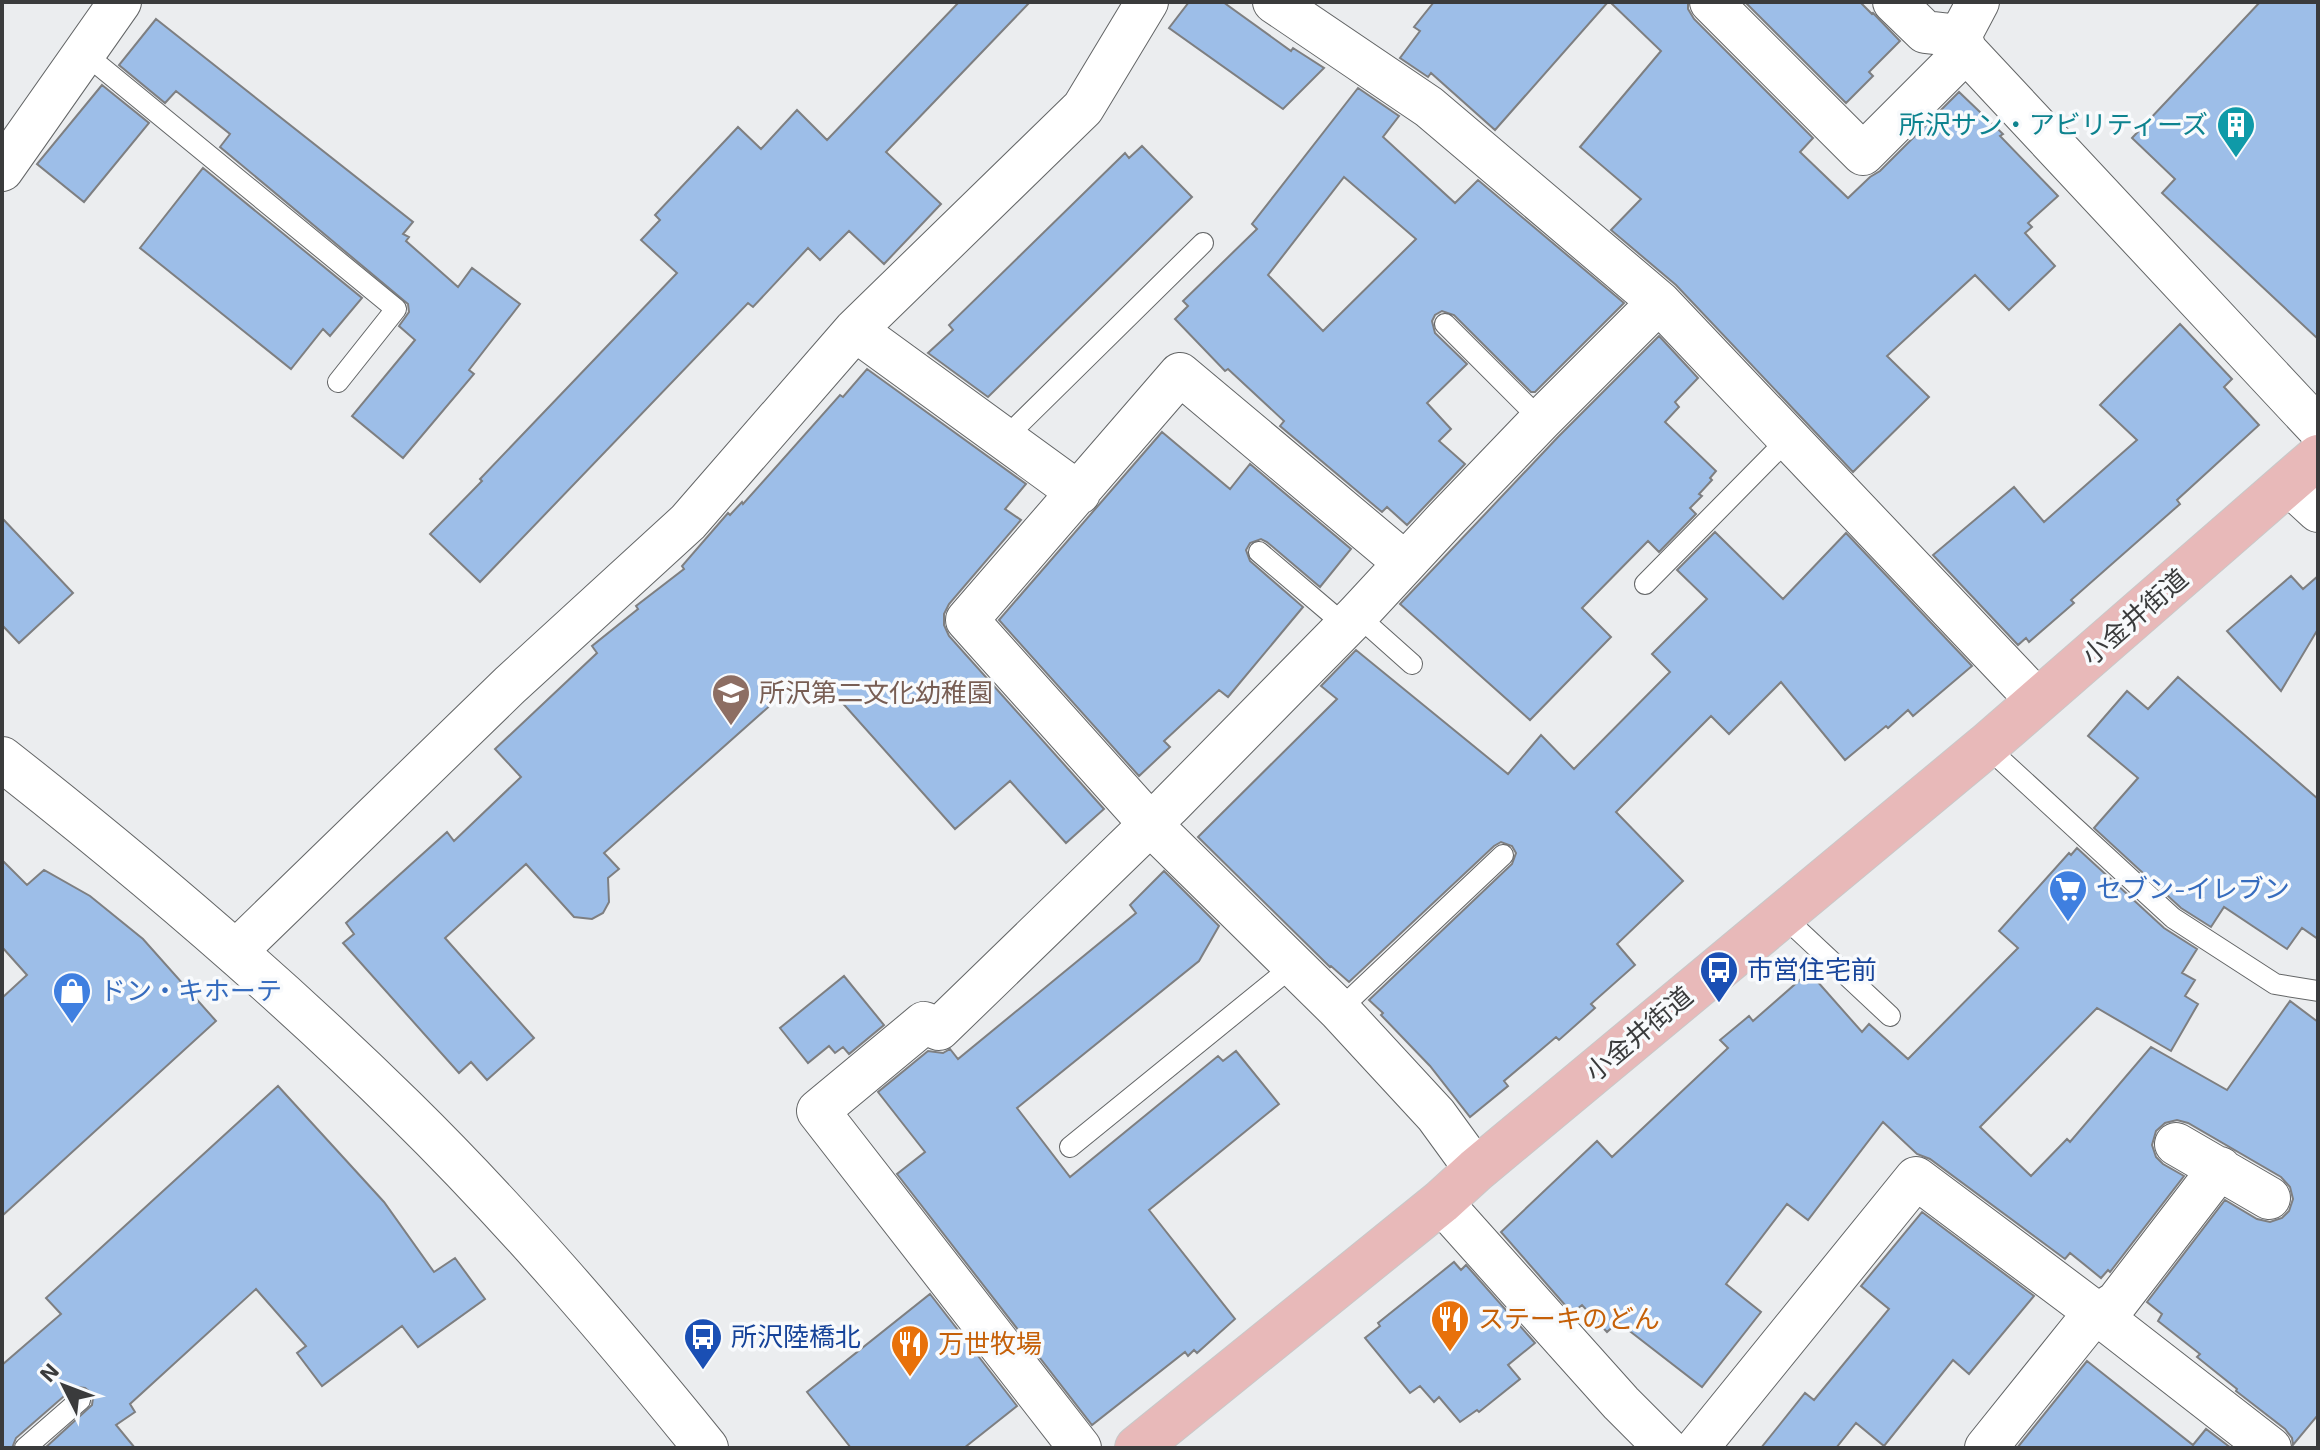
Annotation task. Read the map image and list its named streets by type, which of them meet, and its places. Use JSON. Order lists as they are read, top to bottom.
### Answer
{
  "streets": {
    "main road": ["小金井街道"]
  },
  "places": {
    "building": ["所沢サン・アビリティーズ"],
    "school or university": ["所沢第二文化幼稚園"],
    "supermarket": ["セブン-イレブン"],
    "bus stop": ["市営住宅前", "所沢陸橋北"],
    "shop": ["ドン・キホーテ"],
    "restaurant": ["ステーキのどん", "万世牧場"]
  },
  "north": "top left"
}
